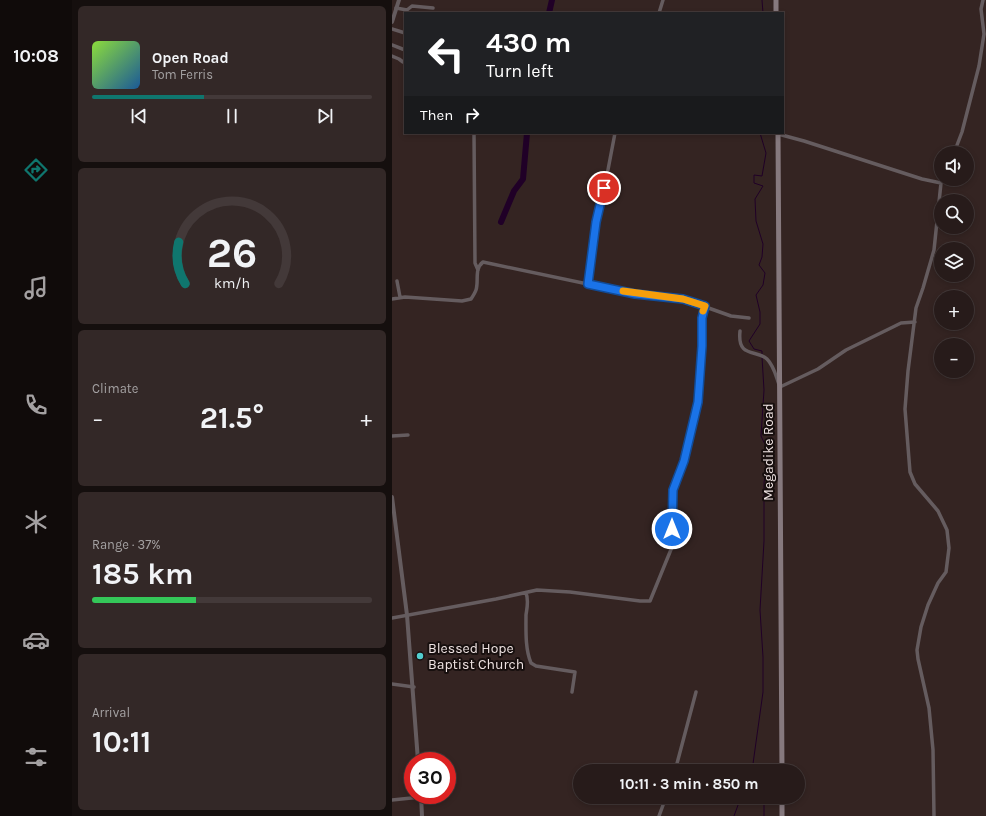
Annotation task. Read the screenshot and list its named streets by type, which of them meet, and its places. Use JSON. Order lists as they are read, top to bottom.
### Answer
{
  "streets": {
    "main road": ["Megadike Road"]
  },
  "places": ["Blessed Hope Baptist Church"],
  "page": {
    "tabs": "10:08",
    "turn": ["430 m", "Turn left"],
    "song": ["Open Road", "Tom Ferris"],
    "then": "Then",
    "map_buttons": ["+", "−"],
    "tile": [
      "Climate",
      ["Range · 37%", "185 km"],
      ["Arrival", "10:11"]
    ],
    "heat": ["−", "21.5°", "+"],
    "limit": "30",
    "trip": "10:11 · 3 min · 850 m",
    "gauge": ["26", "km/h"]
  }
}
